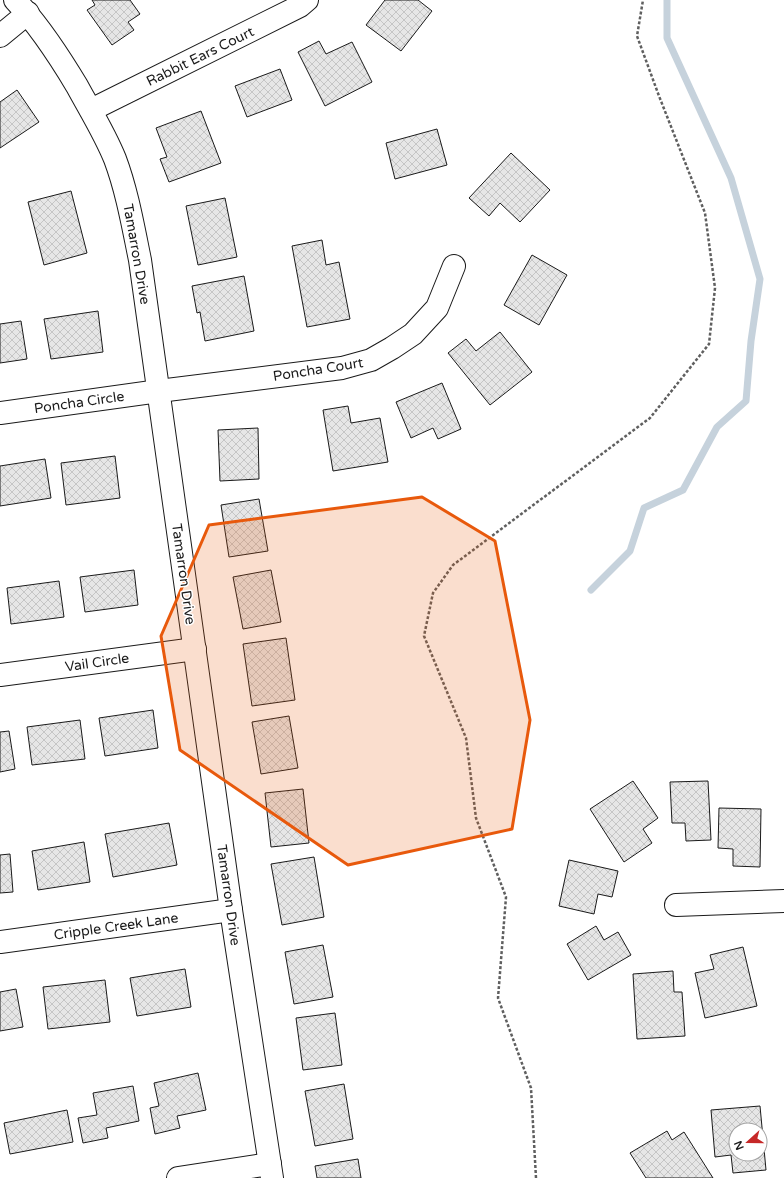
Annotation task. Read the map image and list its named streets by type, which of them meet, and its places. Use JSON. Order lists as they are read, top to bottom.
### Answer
{
  "streets": {
    "street": [
      "Rabbit Ears Court",
      "Tamarron Drive",
      "Poncha Court",
      "Poncha Circle",
      "Vail Circle",
      "Cripple Creek Lane"
    ]
  },
  "crossings": [
    ["Rabbit Ears Court", "Tamarron Drive"],
    ["Tamarron Drive", "Poncha Court"],
    ["Tamarron Drive", "Poncha Circle"],
    ["Tamarron Drive", "Vail Circle"],
    ["Tamarron Drive", "Cripple Creek Lane"],
    ["Poncha Court", "Poncha Circle"]
  ],
  "north": "left"
}
